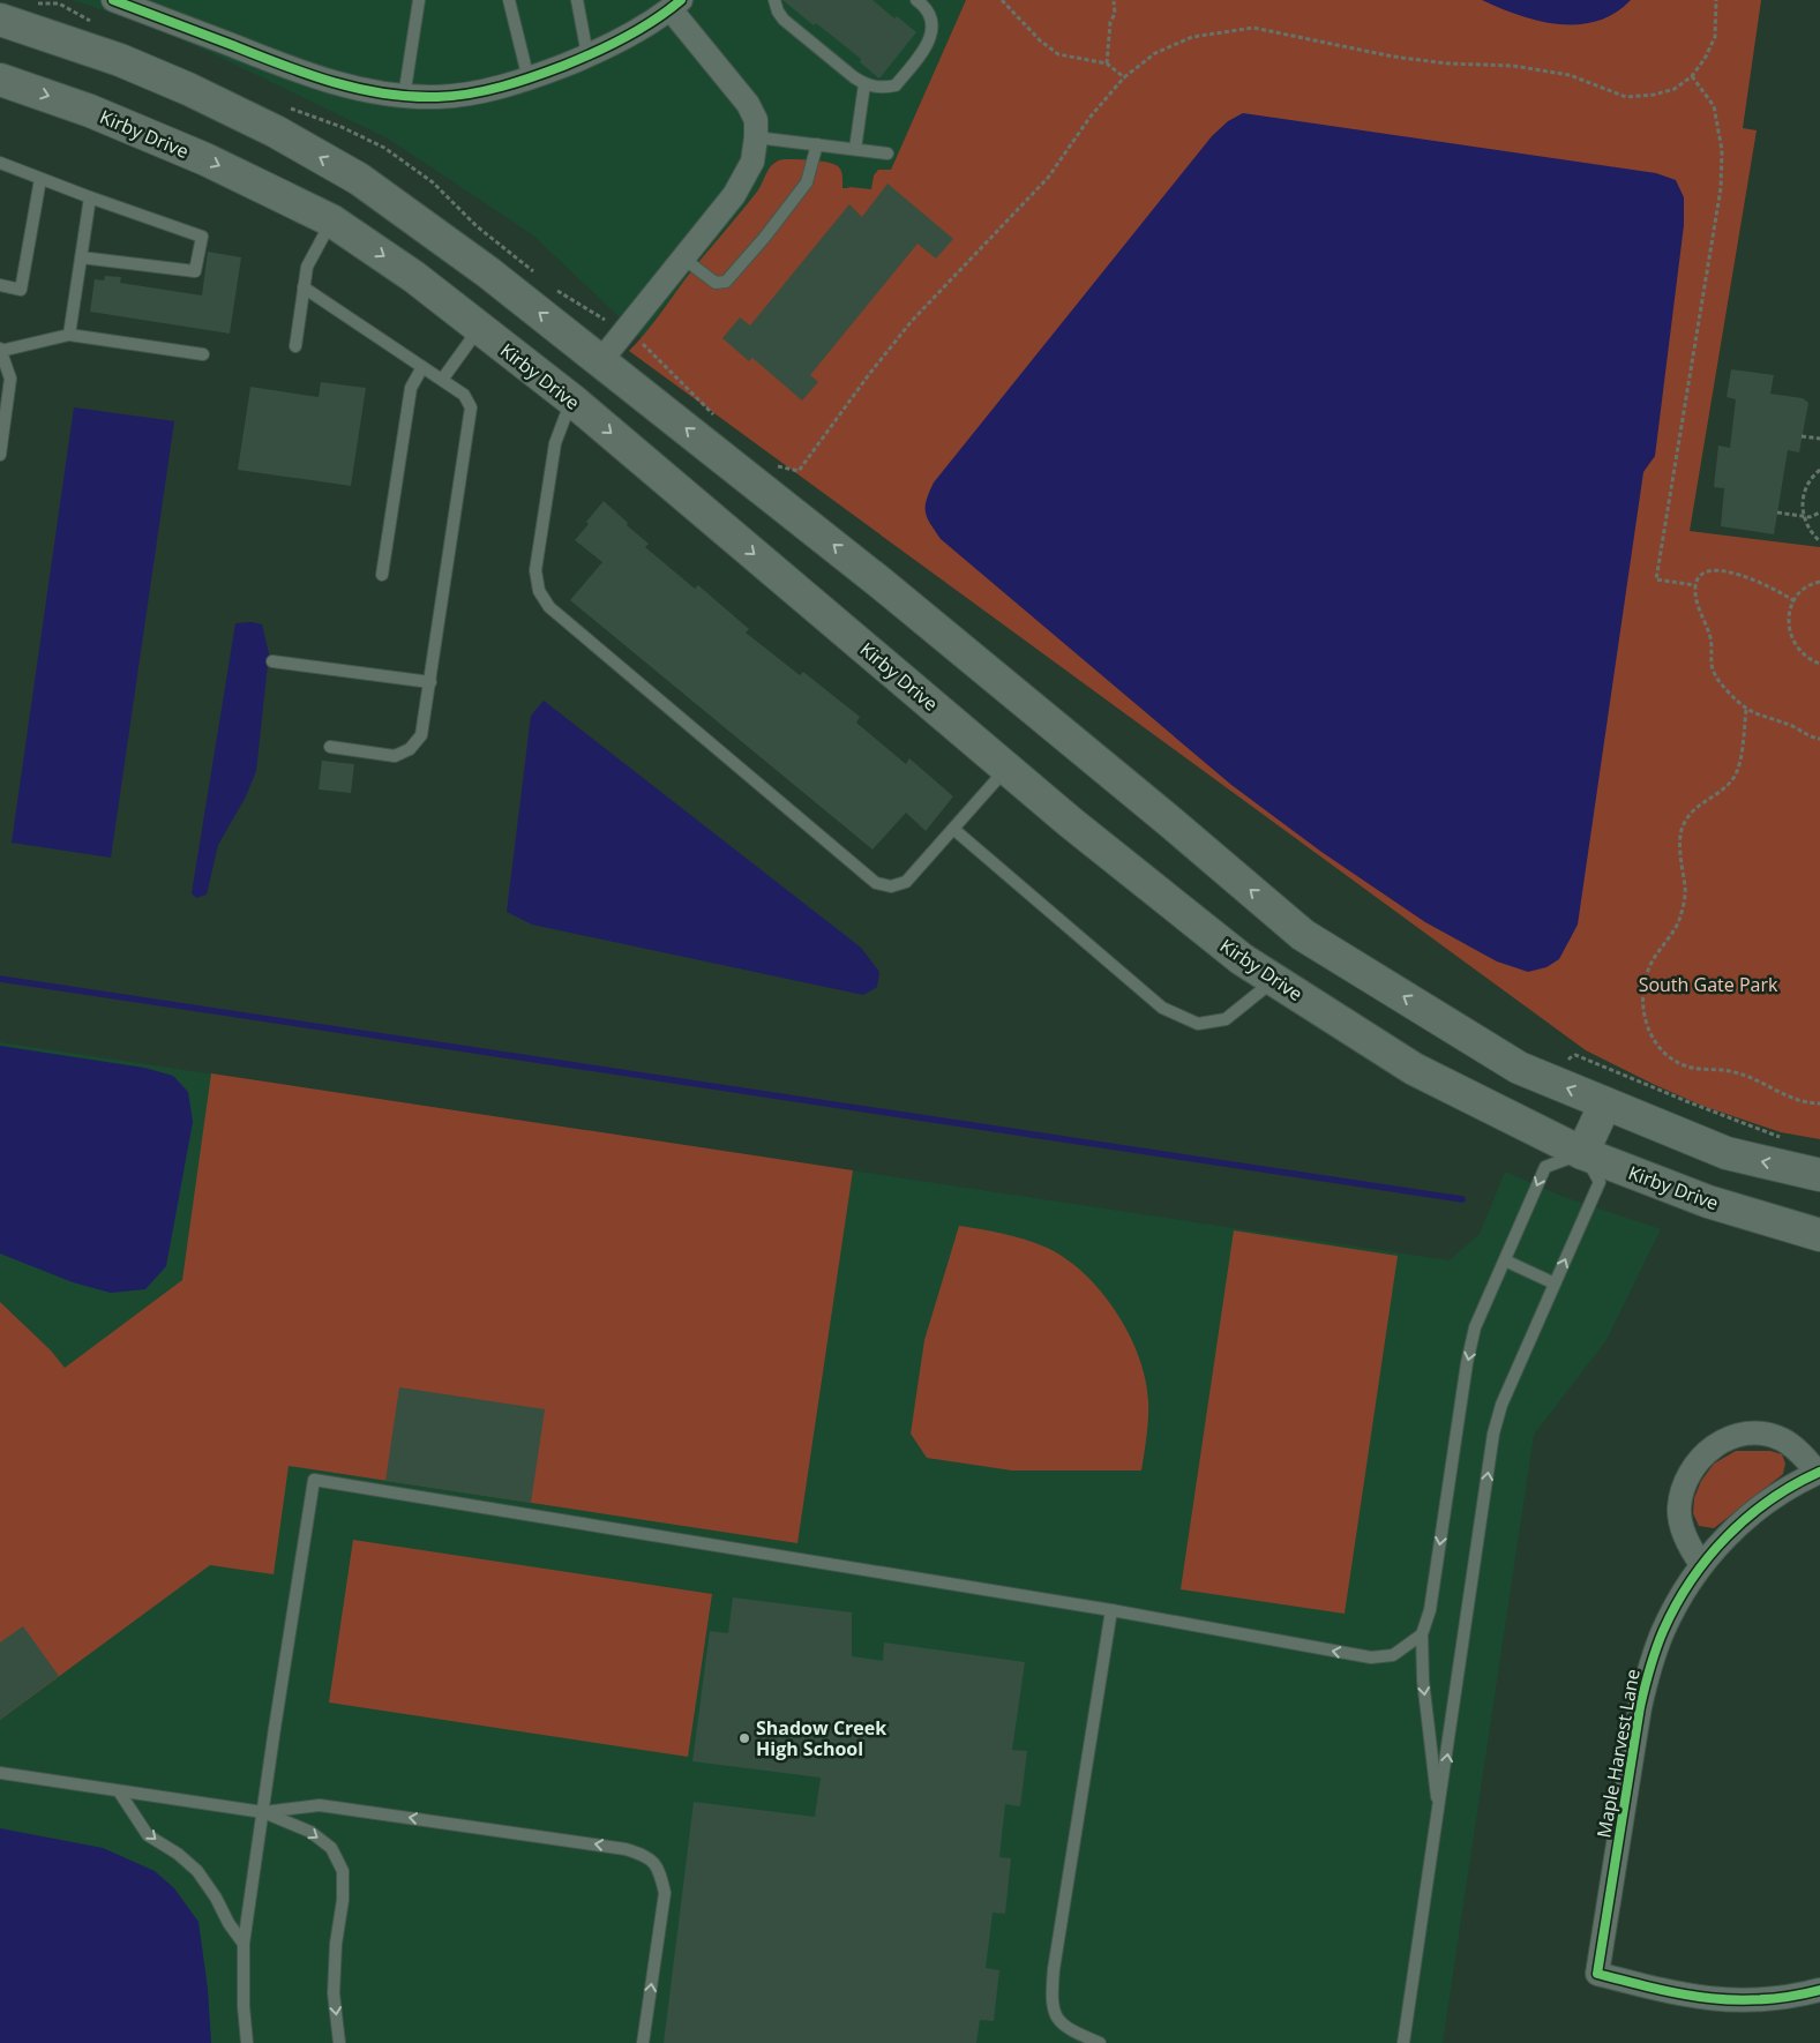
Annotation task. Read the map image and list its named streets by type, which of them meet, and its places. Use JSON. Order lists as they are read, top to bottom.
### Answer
{
  "streets": {
    "main road": ["Kirby Drive"],
    "street": ["Maple Harvest Lane"]
  },
  "parks": ["South Gate Park"],
  "places": ["Shadow Creek High School"]
}
